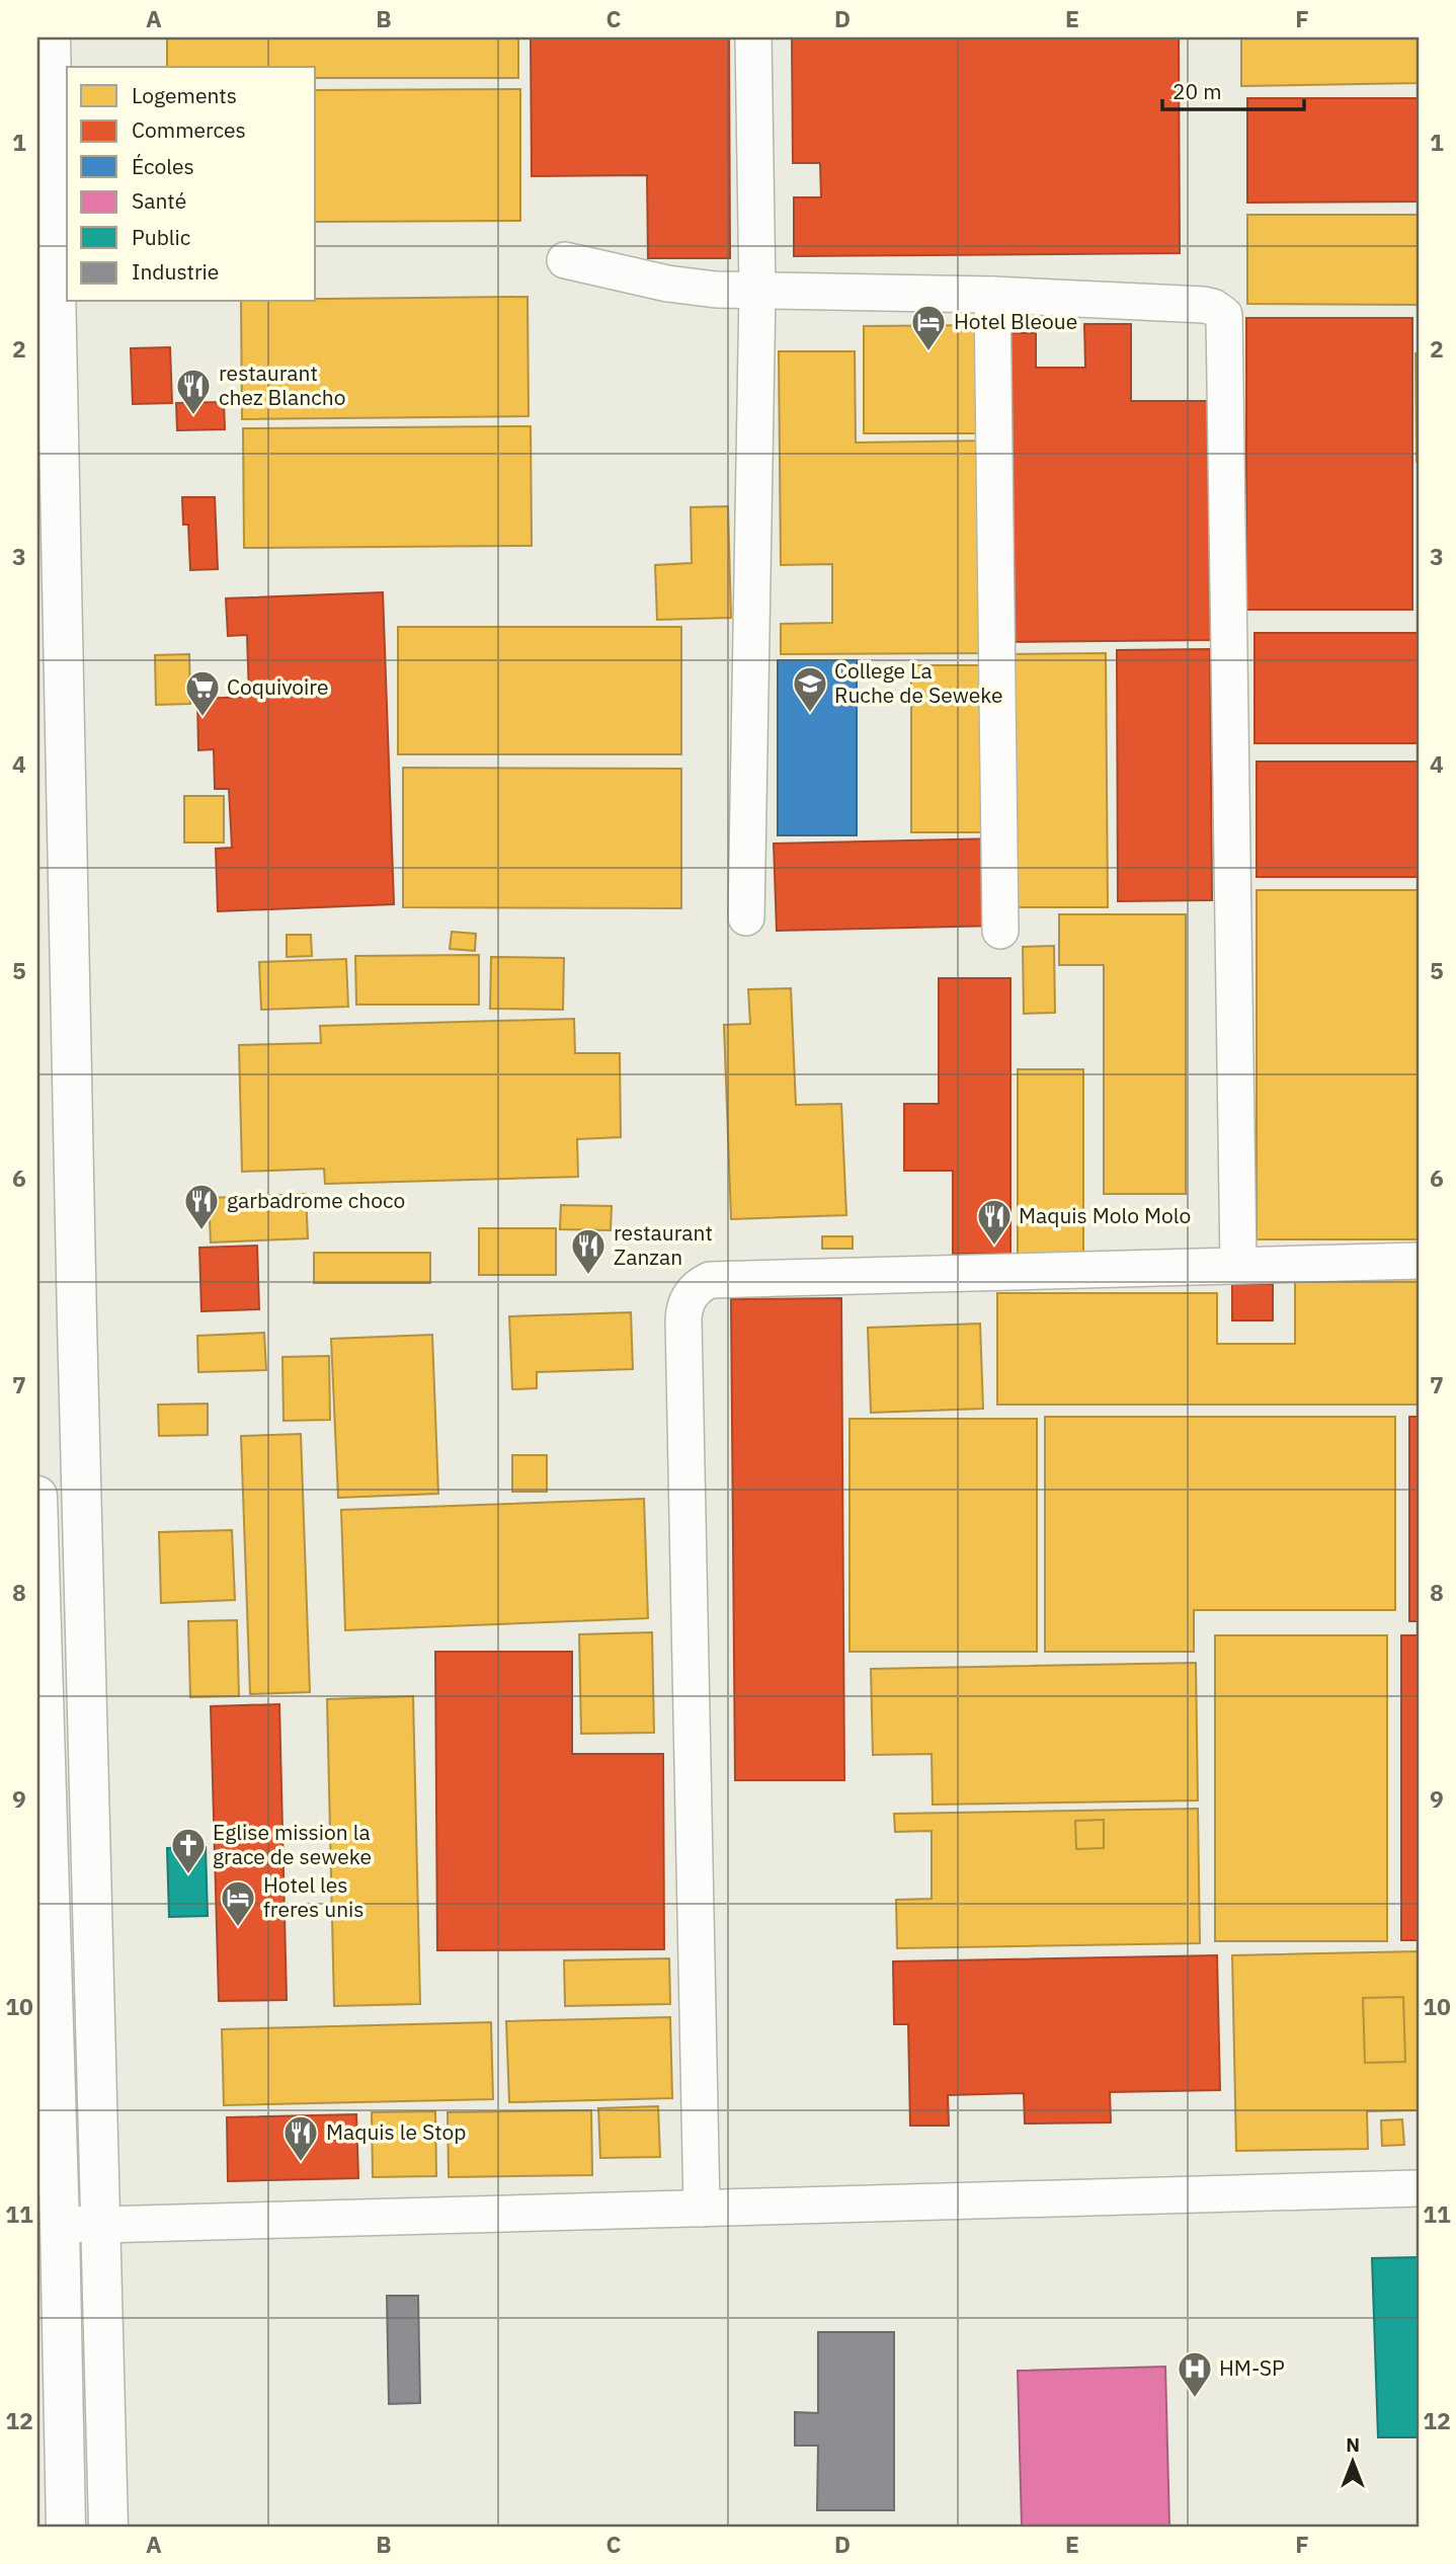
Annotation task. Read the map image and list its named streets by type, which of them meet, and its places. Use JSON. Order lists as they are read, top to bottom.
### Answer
{
  "places": {
    "hotel": ["Hotel Bleoue", "Hotel les freres unis"],
    "restaurant": [
      "restaurant chez Blancho",
      "garbadrome choco",
      "Maquis Molo Molo",
      "restaurant Zanzan",
      "Maquis le Stop"
    ],
    "school or university": ["College La Ruche de Seweke"],
    "supermarket": ["Coquivoire"],
    "church": ["Eglise mission la grace de seweke"],
    "hospital": ["HM-SP"]
  },
  "legend": [
    "Logements",
    "Commerces",
    "Écoles",
    "Santé",
    "Public",
    "Industrie"
  ],
  "scale_bar": "20 m",
  "north": "top",
  "grid": {
    "columns": [
      "A",
      "B",
      "C",
      "D",
      "E",
      "F"
    ],
    "rows": [
      "1",
      "2",
      "3",
      "4",
      "5",
      "6",
      "7",
      "8",
      "9",
      "10",
      "11",
      "12"
    ]
  }
}
